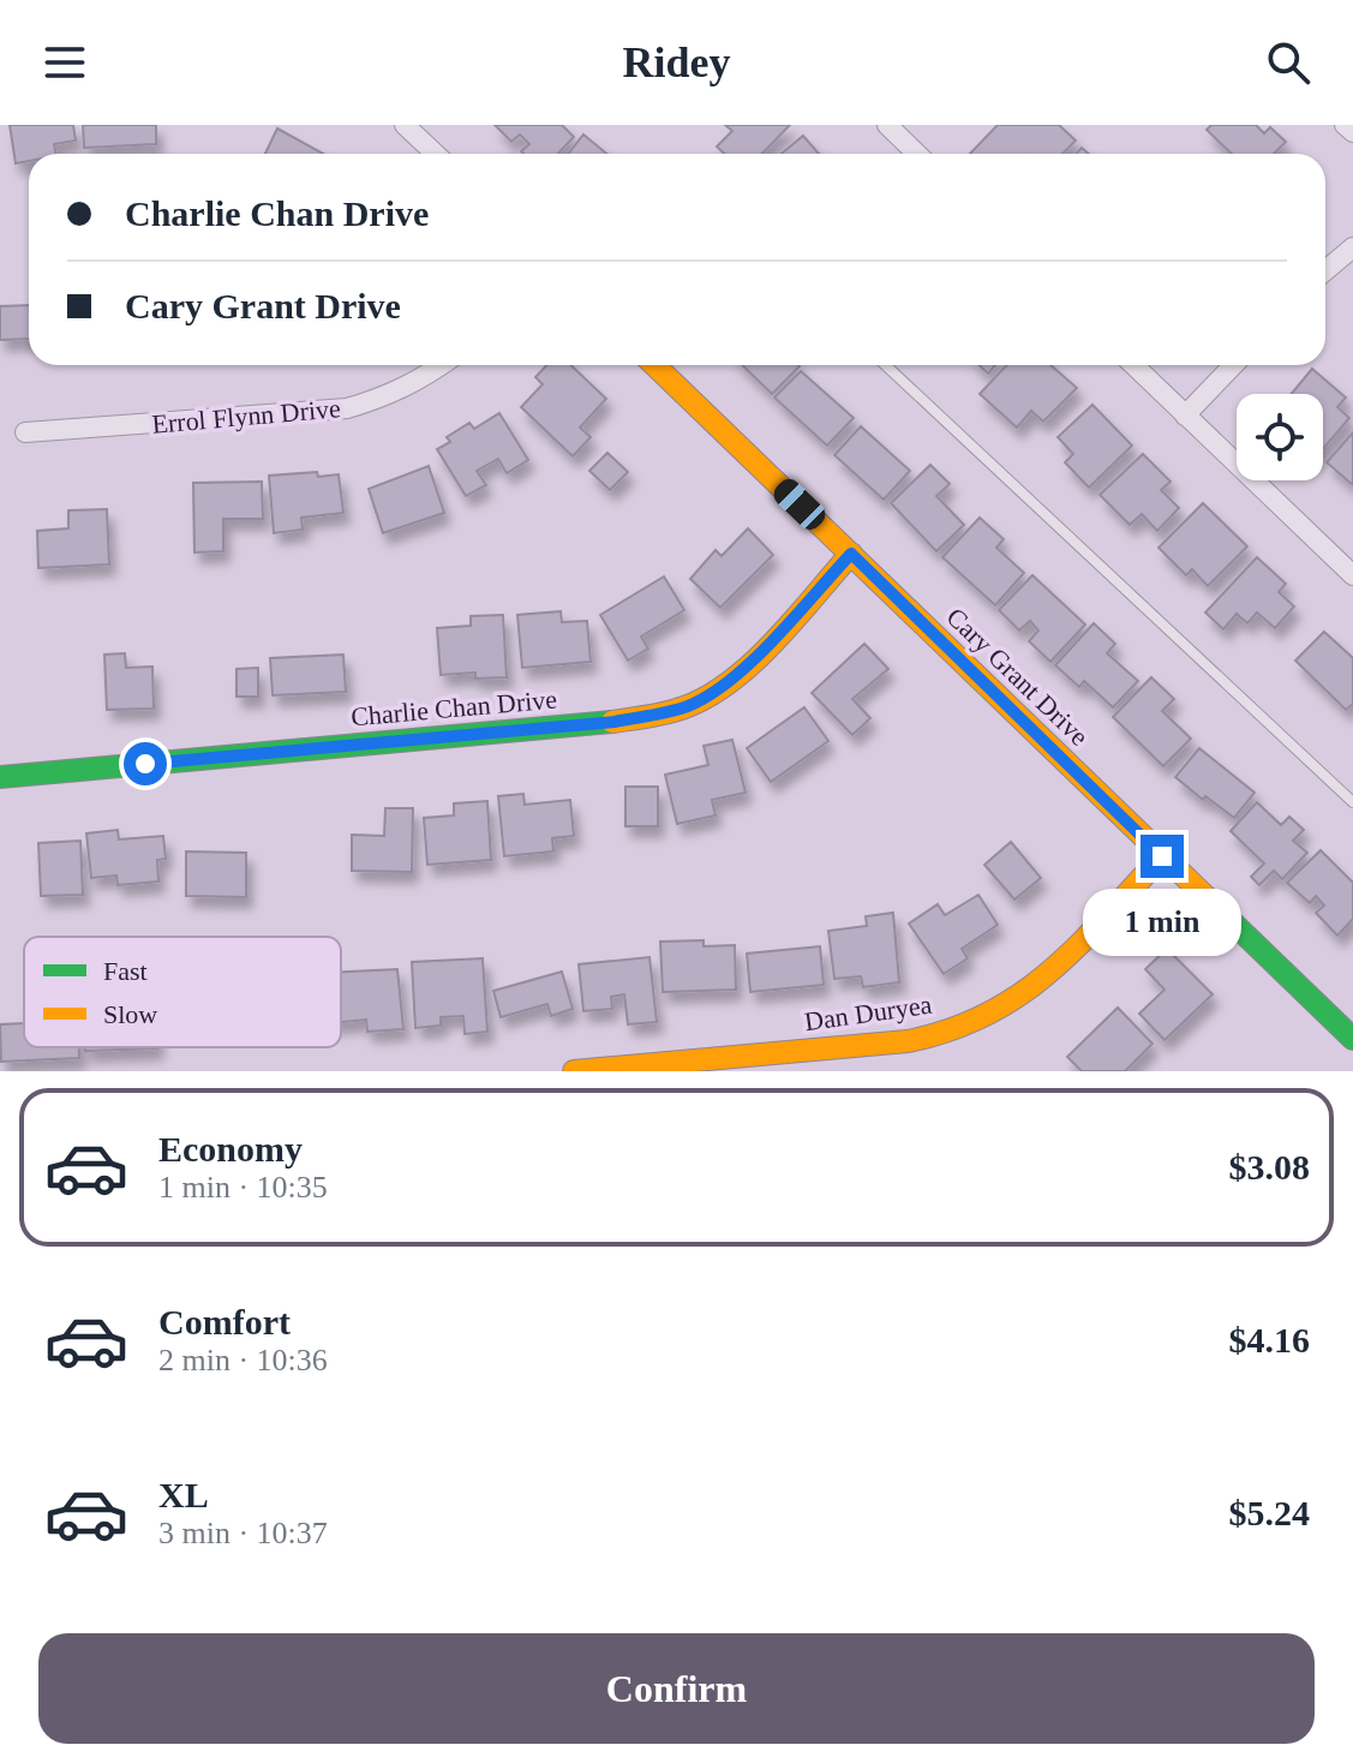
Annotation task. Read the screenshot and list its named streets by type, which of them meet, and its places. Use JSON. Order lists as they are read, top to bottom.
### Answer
{
  "streets": {
    "street": [
      "Errol Flynn Drive",
      "Cary Grant Drive",
      "Charlie Chan Drive",
      "Dan Duryea"
    ]
  },
  "crossings": [
    ["Cary Grant Drive", "Charlie Chan Drive"],
    ["Cary Grant Drive", "Dan Duryea"]
  ],
  "legend": ["Fast", "Slow"],
  "page": {
    "header": "Ridey",
    "banner": ["Charlie Chan Drive", "Cary Grant Drive"],
    "bubble": "1 min",
    "list": [
      {
        "name": "Economy",
        "note": "1 min · 10:35",
        "value": "$3.08"
      },
      {
        "name": "Comfort",
        "note": "2 min · 10:36",
        "value": "$4.16"
      },
      {
        "name": "XL",
        "note": "3 min · 10:37",
        "value": "$5.24"
      }
    ],
    "buttons": "Confirm"
  }
}
